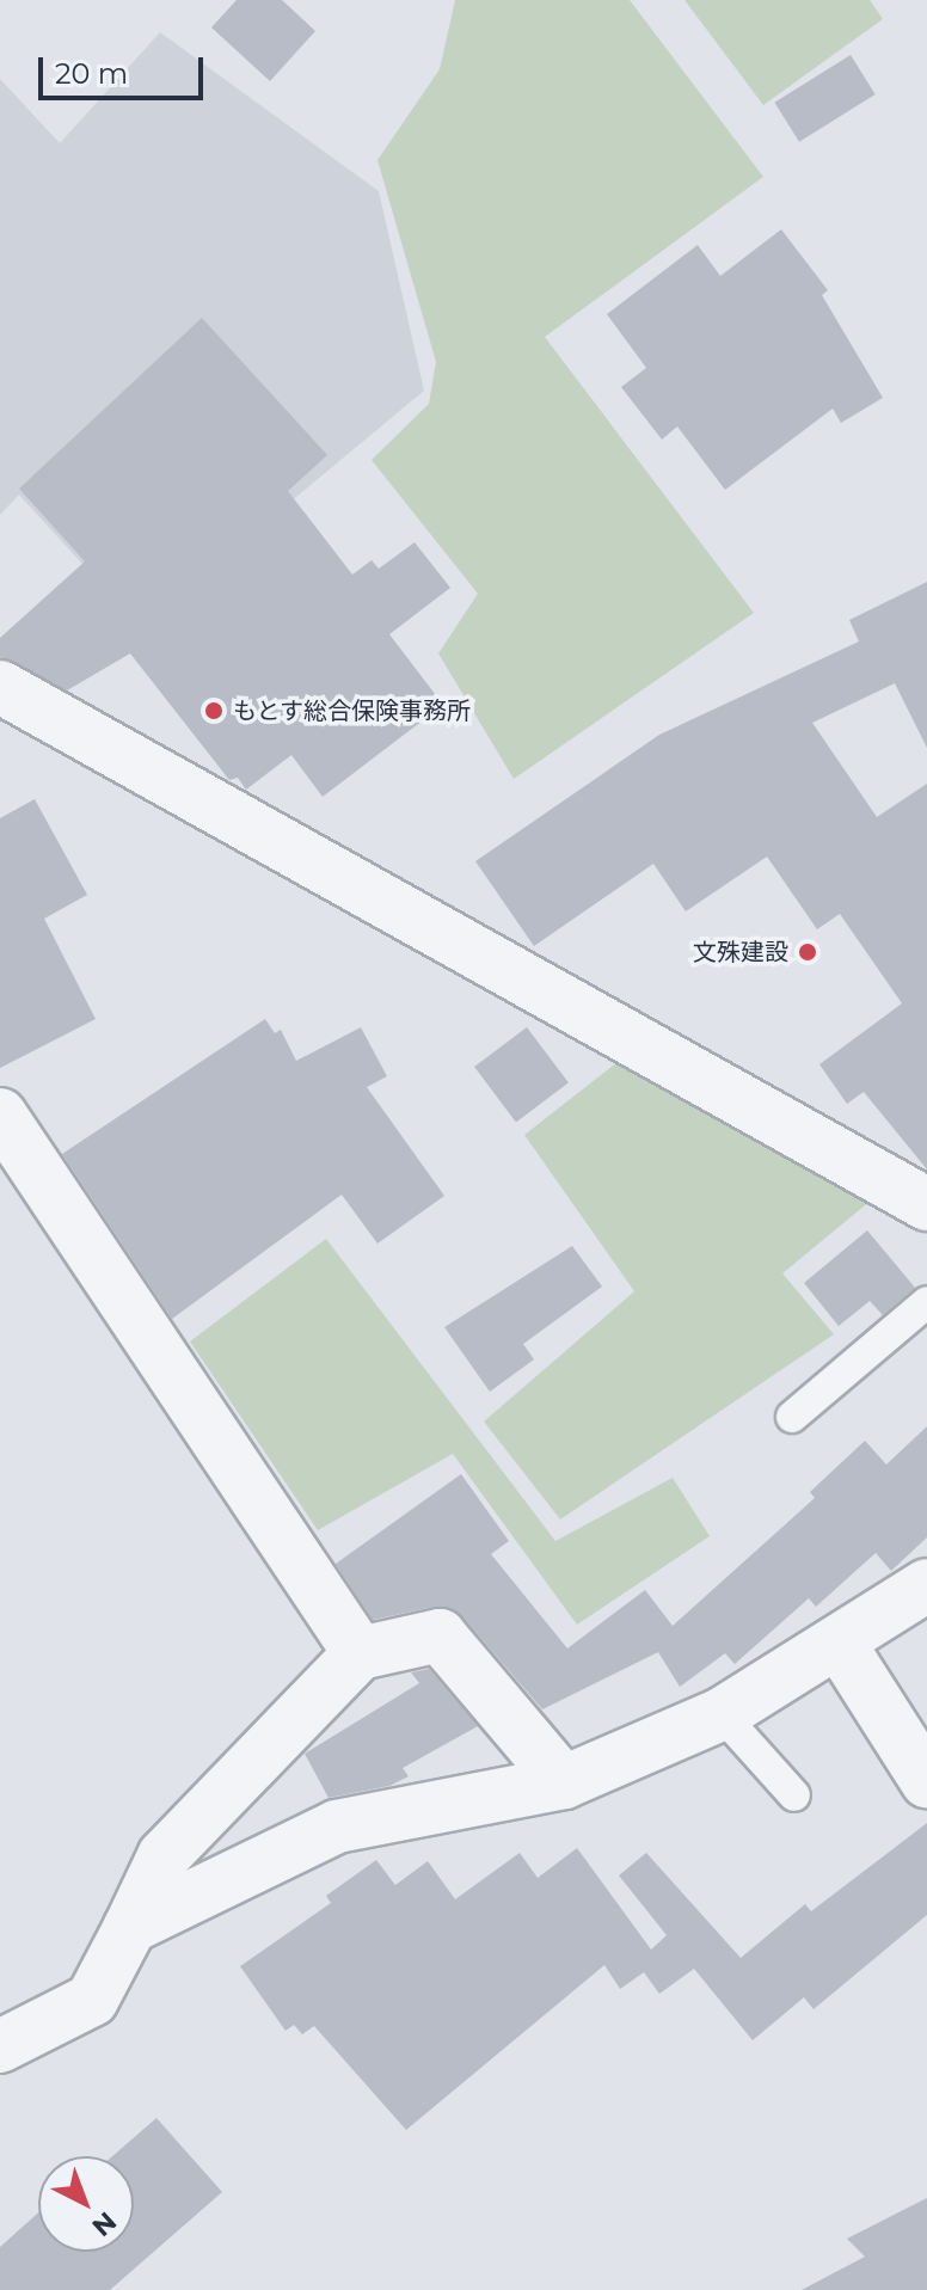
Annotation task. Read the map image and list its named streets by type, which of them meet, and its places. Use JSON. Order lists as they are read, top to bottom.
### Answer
{
  "places": ["もとす総合保険事務所", "文殊建設"],
  "scale_bar": "20 m",
  "north": "bottom right"
}
